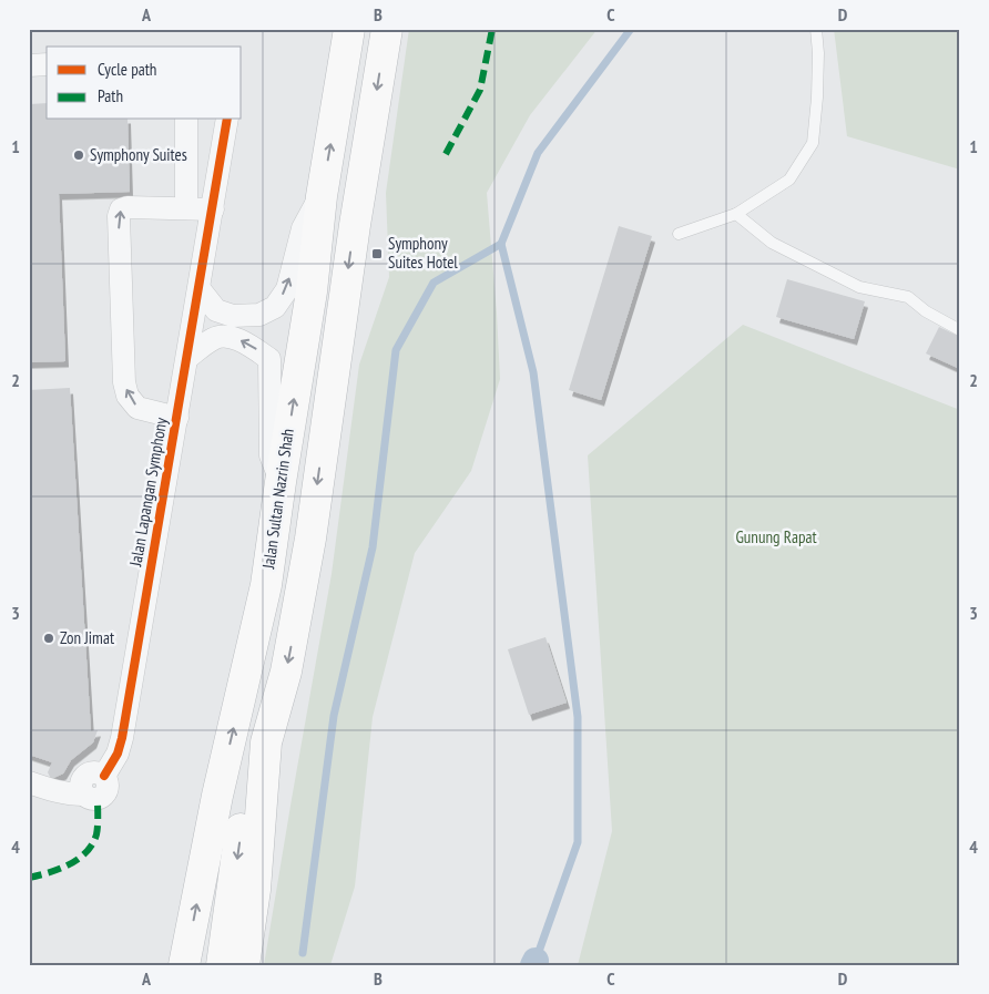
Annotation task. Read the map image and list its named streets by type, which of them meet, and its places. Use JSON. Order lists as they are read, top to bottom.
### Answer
{
  "streets": {
    "highway": ["Jalan Sultan Nazrin Shah"],
    "street": ["Jalan Lapangan Symphony"]
  },
  "parks": ["Gunung Rapat"],
  "places": {
    "other": ["Symphony Suites", "Zon Jimat"],
    "transit": ["Symphony Suites Hotel"]
  },
  "legend": ["Cycle path", "Path"],
  "grid": {
    "columns": [
      "A",
      "B",
      "C",
      "D"
    ],
    "rows": [
      "1",
      "2",
      "3",
      "4"
    ]
  }
}
